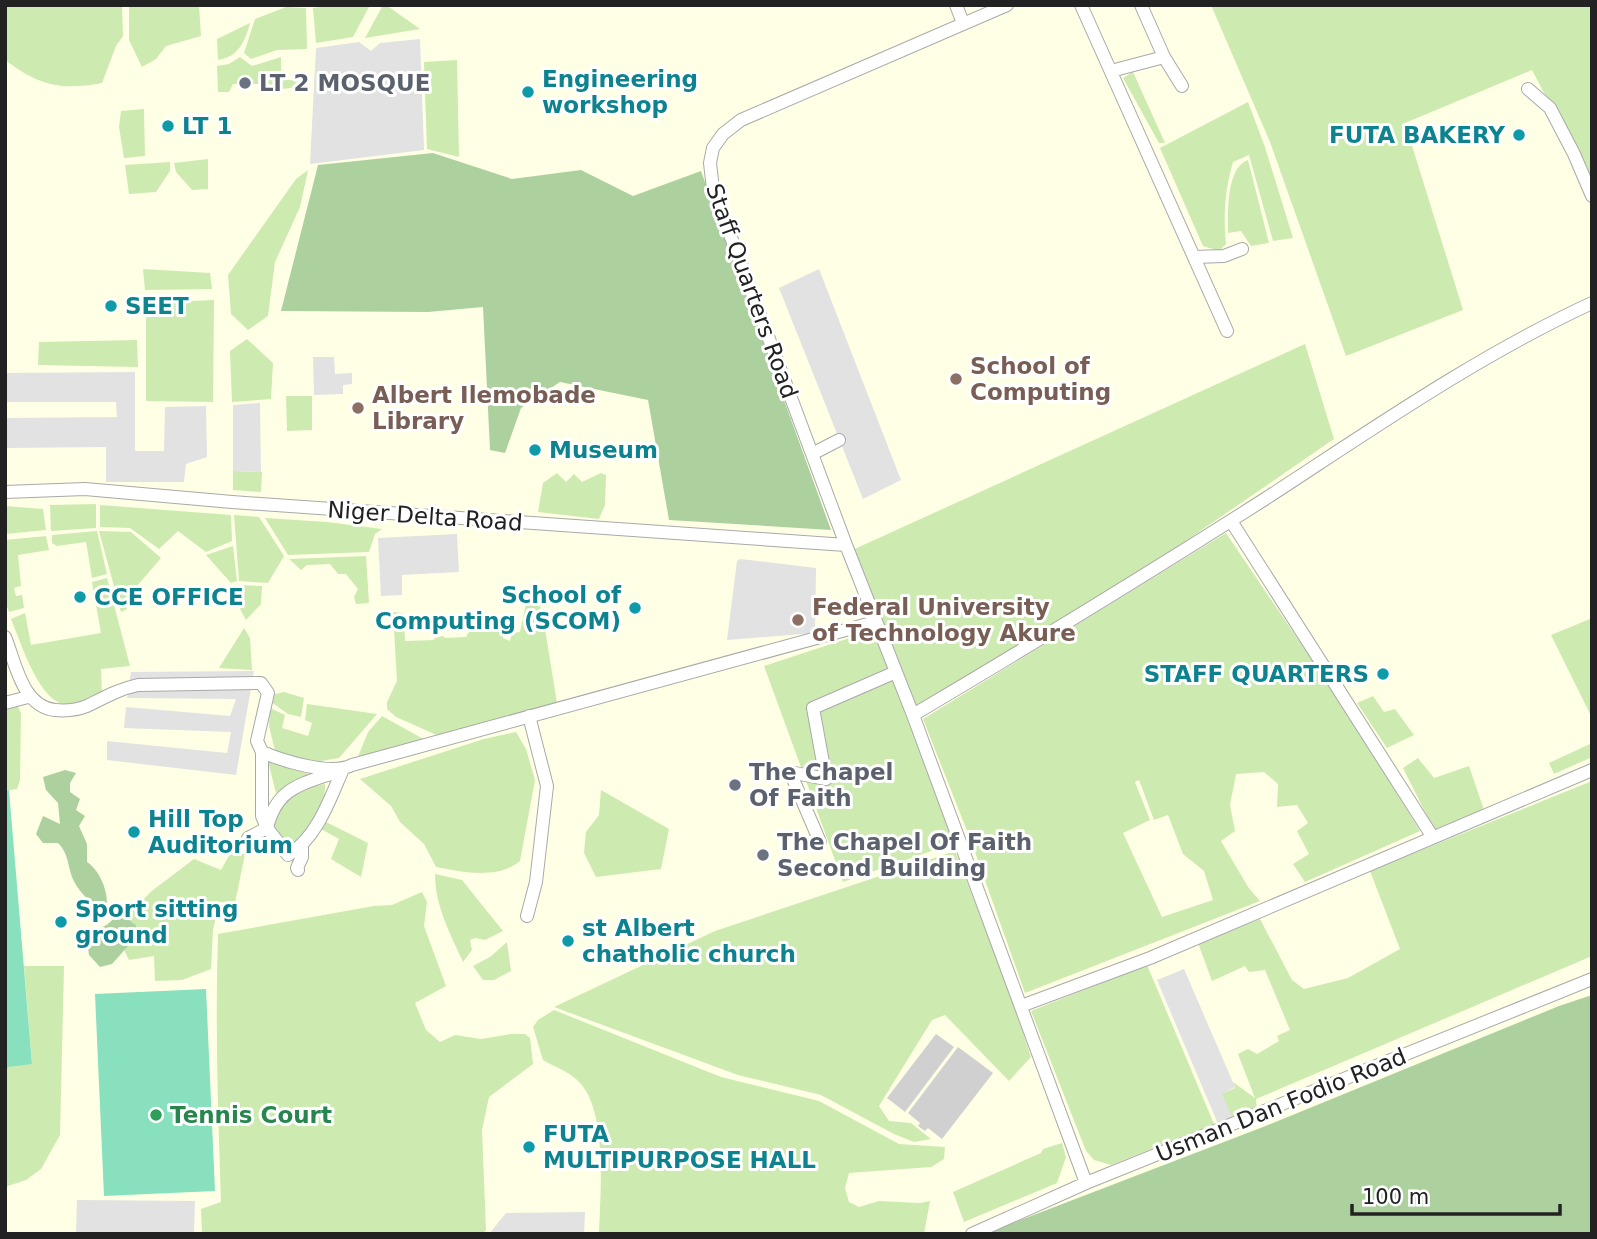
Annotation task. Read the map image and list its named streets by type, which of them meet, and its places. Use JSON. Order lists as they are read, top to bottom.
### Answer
{
  "streets": {
    "street": ["Staff Quarters Road", "Niger Delta Road", "Usman Dan Fodio Road"]
  },
  "crossings": [
    ["Staff Quarters Road", "Niger Delta Road"],
    ["Staff Quarters Road", "Usman Dan Fodio Road"]
  ],
  "places": [
    "LT 2 MOSQUE",
    "Engineering workshop",
    "LT 1",
    "FUTA BAKERY",
    "SEET",
    "School of Computing",
    "Albert Ilemobade Library",
    "Museum",
    "CCE OFFICE",
    "School of Computing (SCOM)",
    "Federal University of Technology Akure",
    "STAFF QUARTERS",
    "The Chapel Of Faith",
    "Hill Top Auditorium",
    "The Chapel Of Faith Second Building",
    "Sport sitting ground",
    "st Albert chatholic church",
    "Tennis Court",
    "FUTA MULTIPURPOSE HALL"
  ],
  "scale_bar": "100 m"
}
